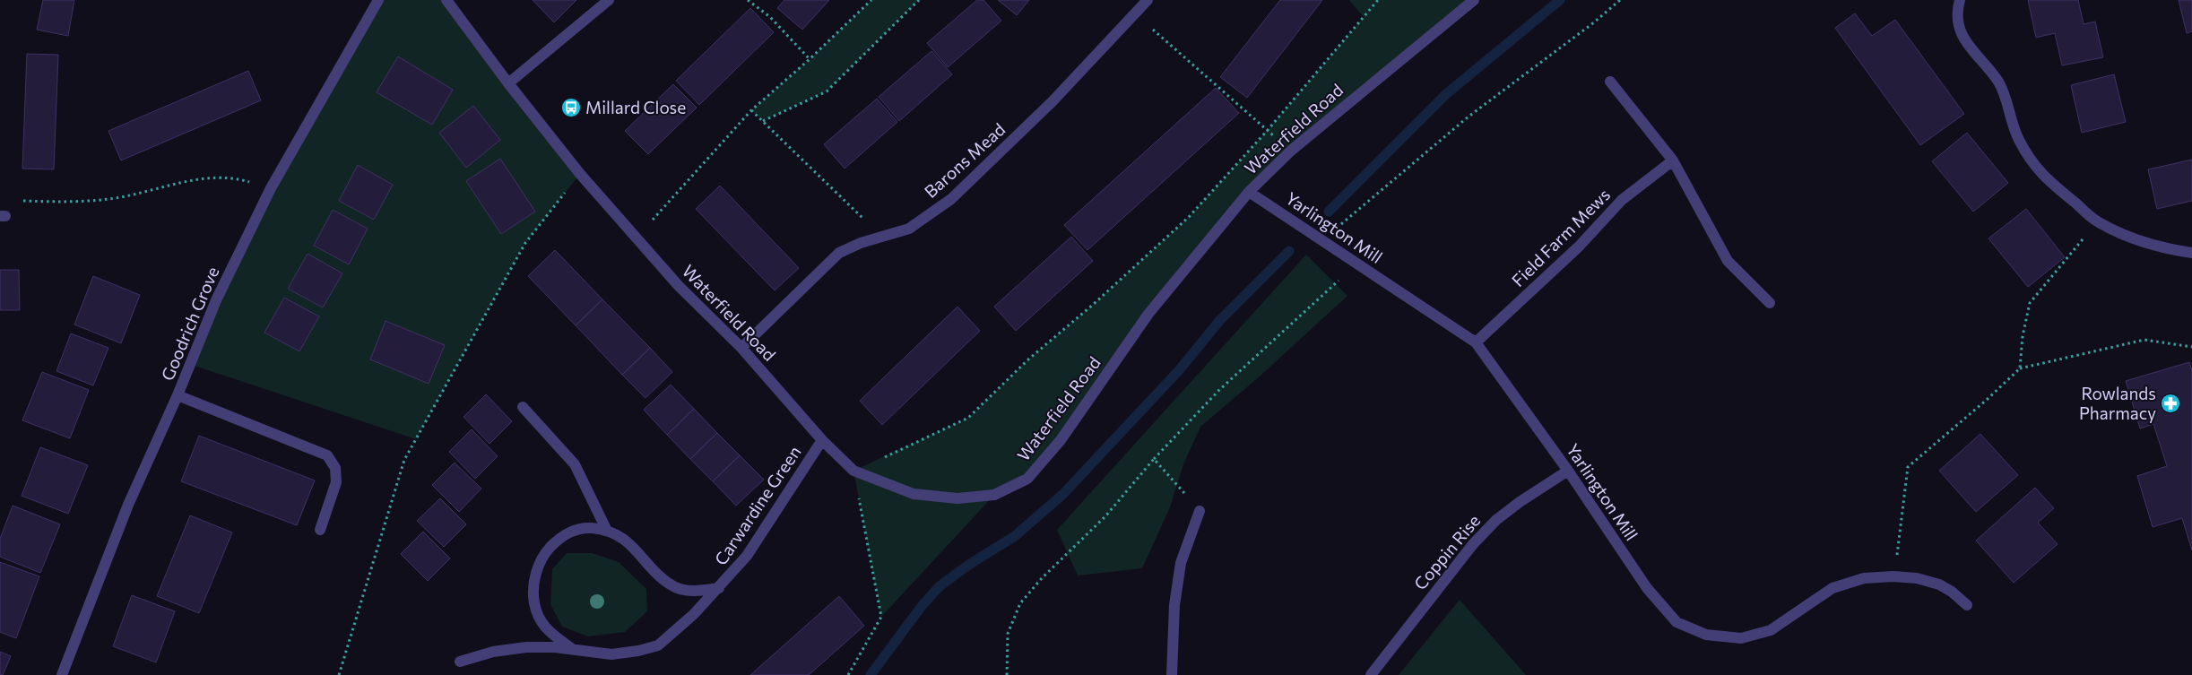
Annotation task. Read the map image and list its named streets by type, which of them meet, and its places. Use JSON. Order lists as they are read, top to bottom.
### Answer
{
  "streets": {
    "street": [
      "Waterfield Road",
      "Barons Mead",
      "Yarlington Mill",
      "Field Farm Mews",
      "Goodrich Grove",
      "Carwardine Green",
      "Coppin Rise"
    ]
  },
  "crossings": [
    ["Waterfield Road", "Barons Mead"],
    ["Waterfield Road", "Yarlington Mill"],
    ["Waterfield Road", "Carwardine Green"],
    ["Yarlington Mill", "Field Farm Mews"],
    ["Yarlington Mill", "Coppin Rise"]
  ],
  "places": {
    "bus stop": ["Millard Close"],
    "pharmacy": ["Rowlands Pharmacy"]
  }
}
